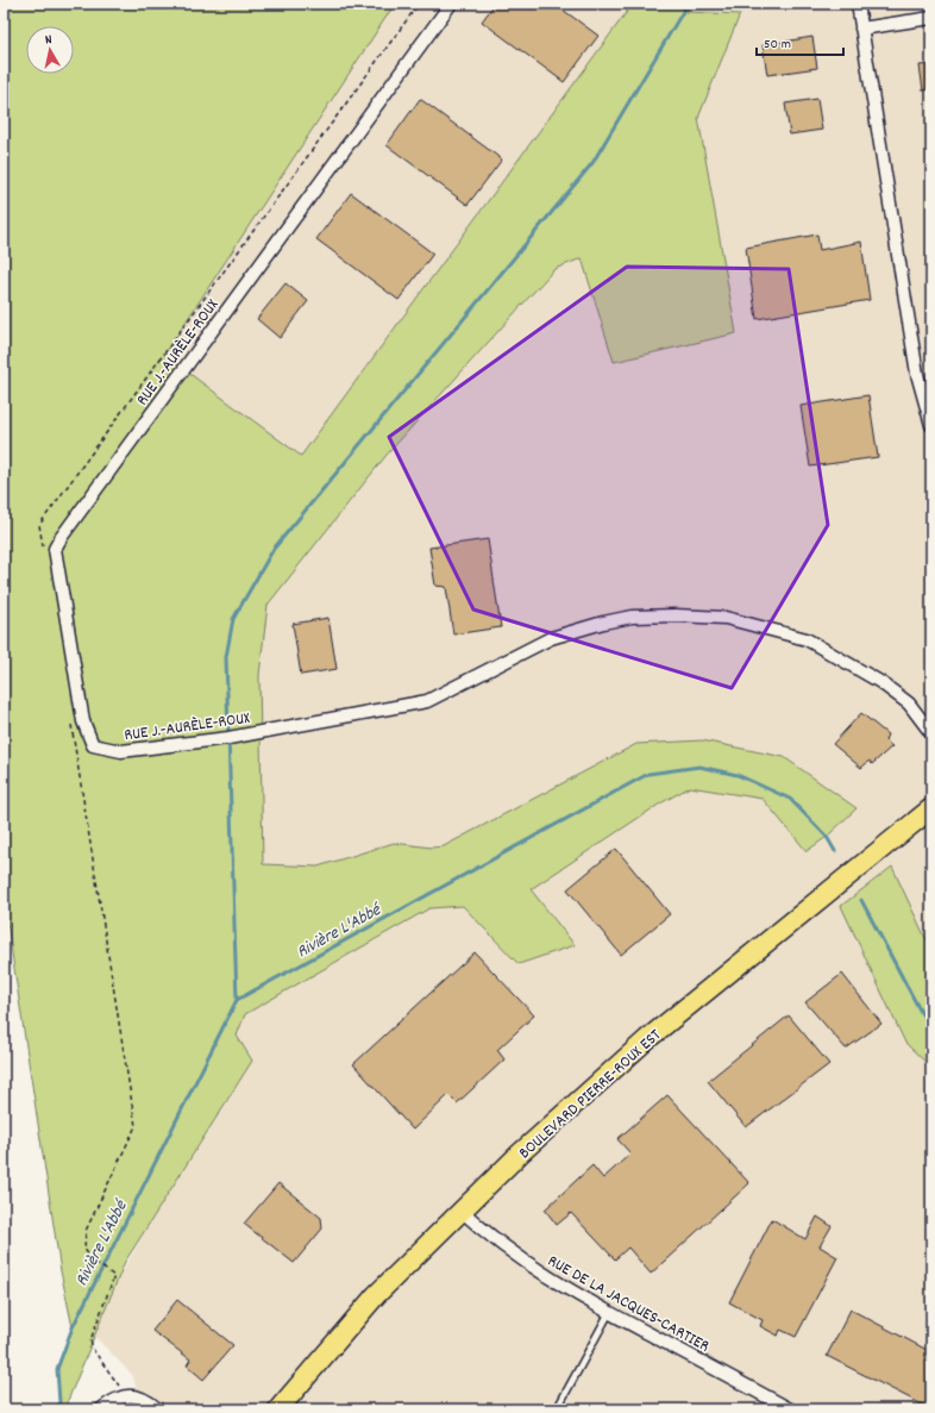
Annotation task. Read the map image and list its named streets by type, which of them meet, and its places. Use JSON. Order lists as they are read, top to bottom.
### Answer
{
  "streets": {
    "main road": ["BOULEVARD PIERRE-ROUX EST"],
    "street": ["RUE J.-AURÈLE-ROUX", "RUE DE LA JACQUES-CARTIER"]
  },
  "crossings": [
    ["BOULEVARD PIERRE-ROUX EST", "RUE DE LA JACQUES-CARTIER"]
  ],
  "water": ["Rivière L'Abbé"],
  "scale_bar": "50 m",
  "north": "top"
}
